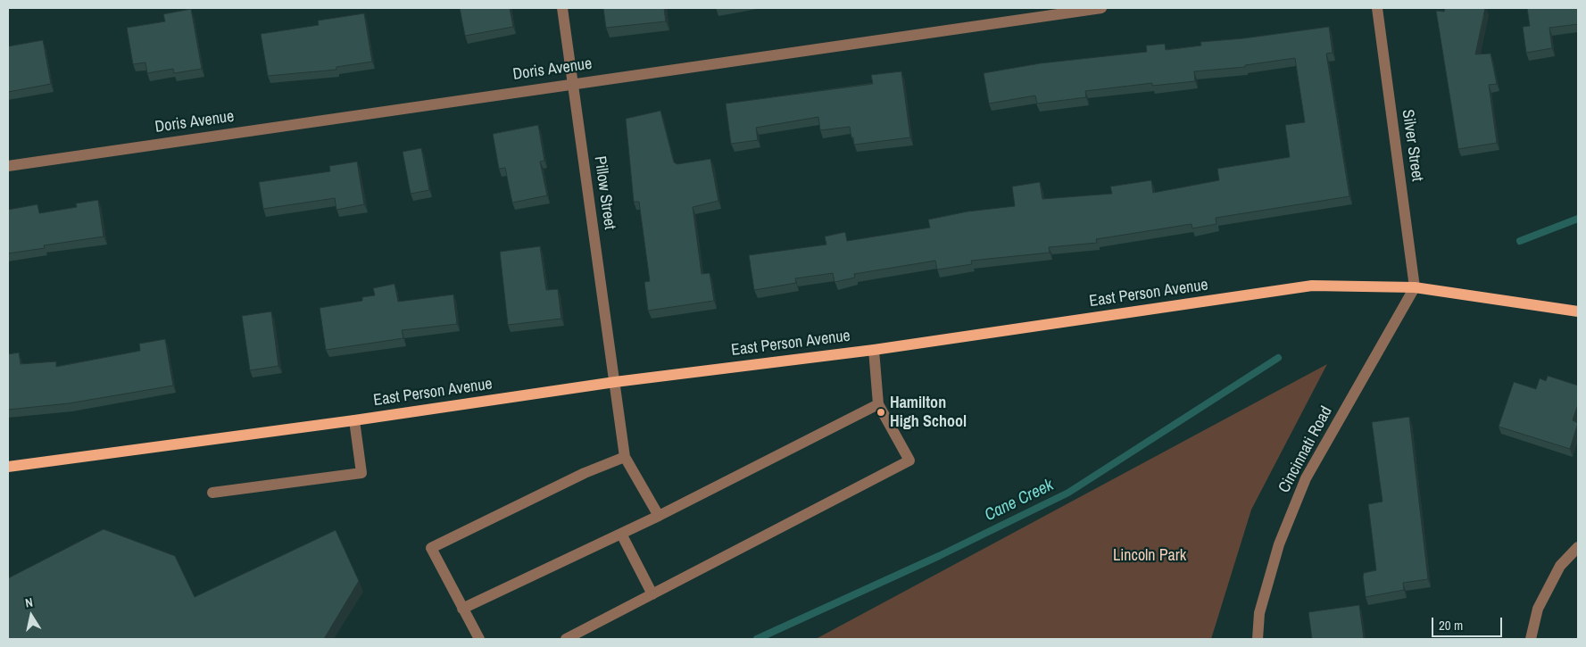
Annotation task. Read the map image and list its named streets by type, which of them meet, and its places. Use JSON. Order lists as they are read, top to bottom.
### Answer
{
  "streets": {
    "main road": ["East Person Avenue"],
    "street": [
      "Doris Avenue",
      "Silver Street",
      "Pillow Street",
      "Cincinnati Road"
    ]
  },
  "crossings": [
    ["Doris Avenue", "Pillow Street"],
    ["Silver Street", "East Person Avenue"],
    ["Silver Street", "Cincinnati Road"],
    ["Pillow Street", "East Person Avenue"],
    ["East Person Avenue", "Cincinnati Road"]
  ],
  "water": ["Cane Creek"],
  "parks": ["Lincoln Park"],
  "places": ["Hamilton High School"],
  "scale_bar": "20 m",
  "north": "top"
}
